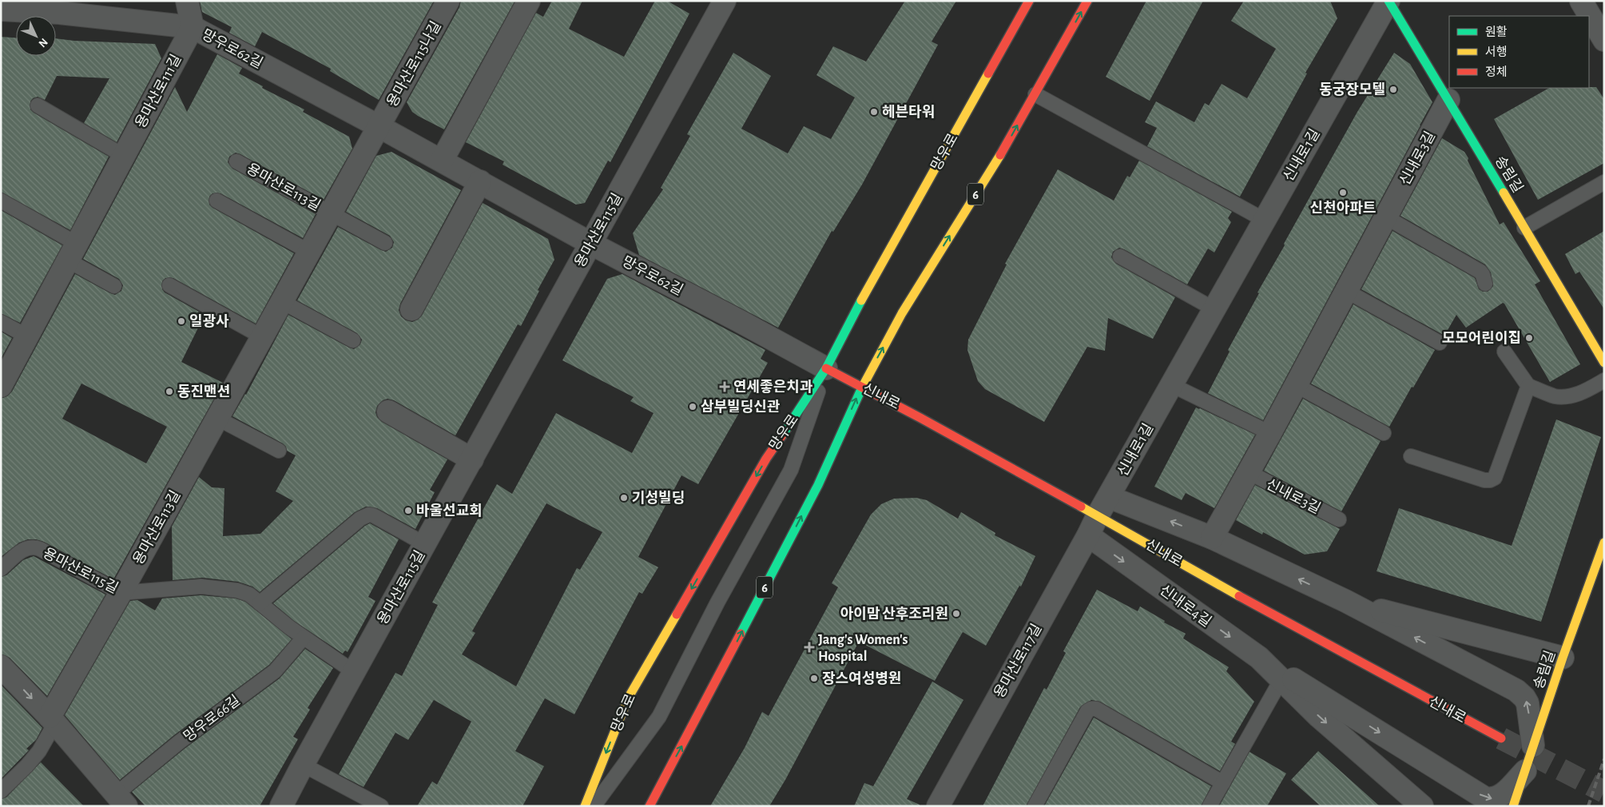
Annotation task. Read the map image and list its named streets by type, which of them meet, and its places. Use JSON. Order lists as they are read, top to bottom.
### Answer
{
  "streets": {
    "main road": [
      "망우로",
      "송림길",
      "6",
      "신내로"
    ],
    "street": [
      "망우로62길",
      "용마산로115나길",
      "용마산로111길",
      "신내로1길",
      "신내로3길",
      "용마산로113길",
      "용마산로115길",
      "신내로4길",
      "용마산로117길",
      "망우로66길"
    ]
  },
  "crossings": [
    ["망우로62길", "용마산로115나길"],
    ["망우로62길", "용마산로111길"],
    ["망우로62길", "망우로"],
    ["망우로62길", "용마산로113길"],
    ["망우로62길", "용마산로115길"],
    ["망우로62길", "신내로"],
    ["용마산로115나길", "용마산로113길"],
    ["망우로", "신내로"],
    ["신내로1길", "송림길"],
    ["신내로1길", "신내로"],
    ["신내로1길", "용마산로117길"],
    ["신내로3길", "송림길"],
    ["용마산로113길", "용마산로115길"],
    ["용마산로113길", "망우로66길"],
    ["6", "신내로"],
    ["용마산로115길", "망우로66길"],
    ["신내로", "용마산로117길"],
    ["신내로4길", "용마산로117길"]
  ],
  "places": {
    "other": [
      "동궁장모텔",
      "헤븐타워",
      "신천아파트",
      "일광사",
      "모모어린이집",
      "동진맨션",
      "삼부빌딩신관",
      "기성빌딩",
      "바울선교회",
      "아이맘 산후조리원",
      "장스여성병원"
    ],
    "health": ["연세좋은치과", "Jang's Women's Hospital"]
  },
  "legend": ["원활", "서행", "정체"],
  "north": "bottom right"
}
